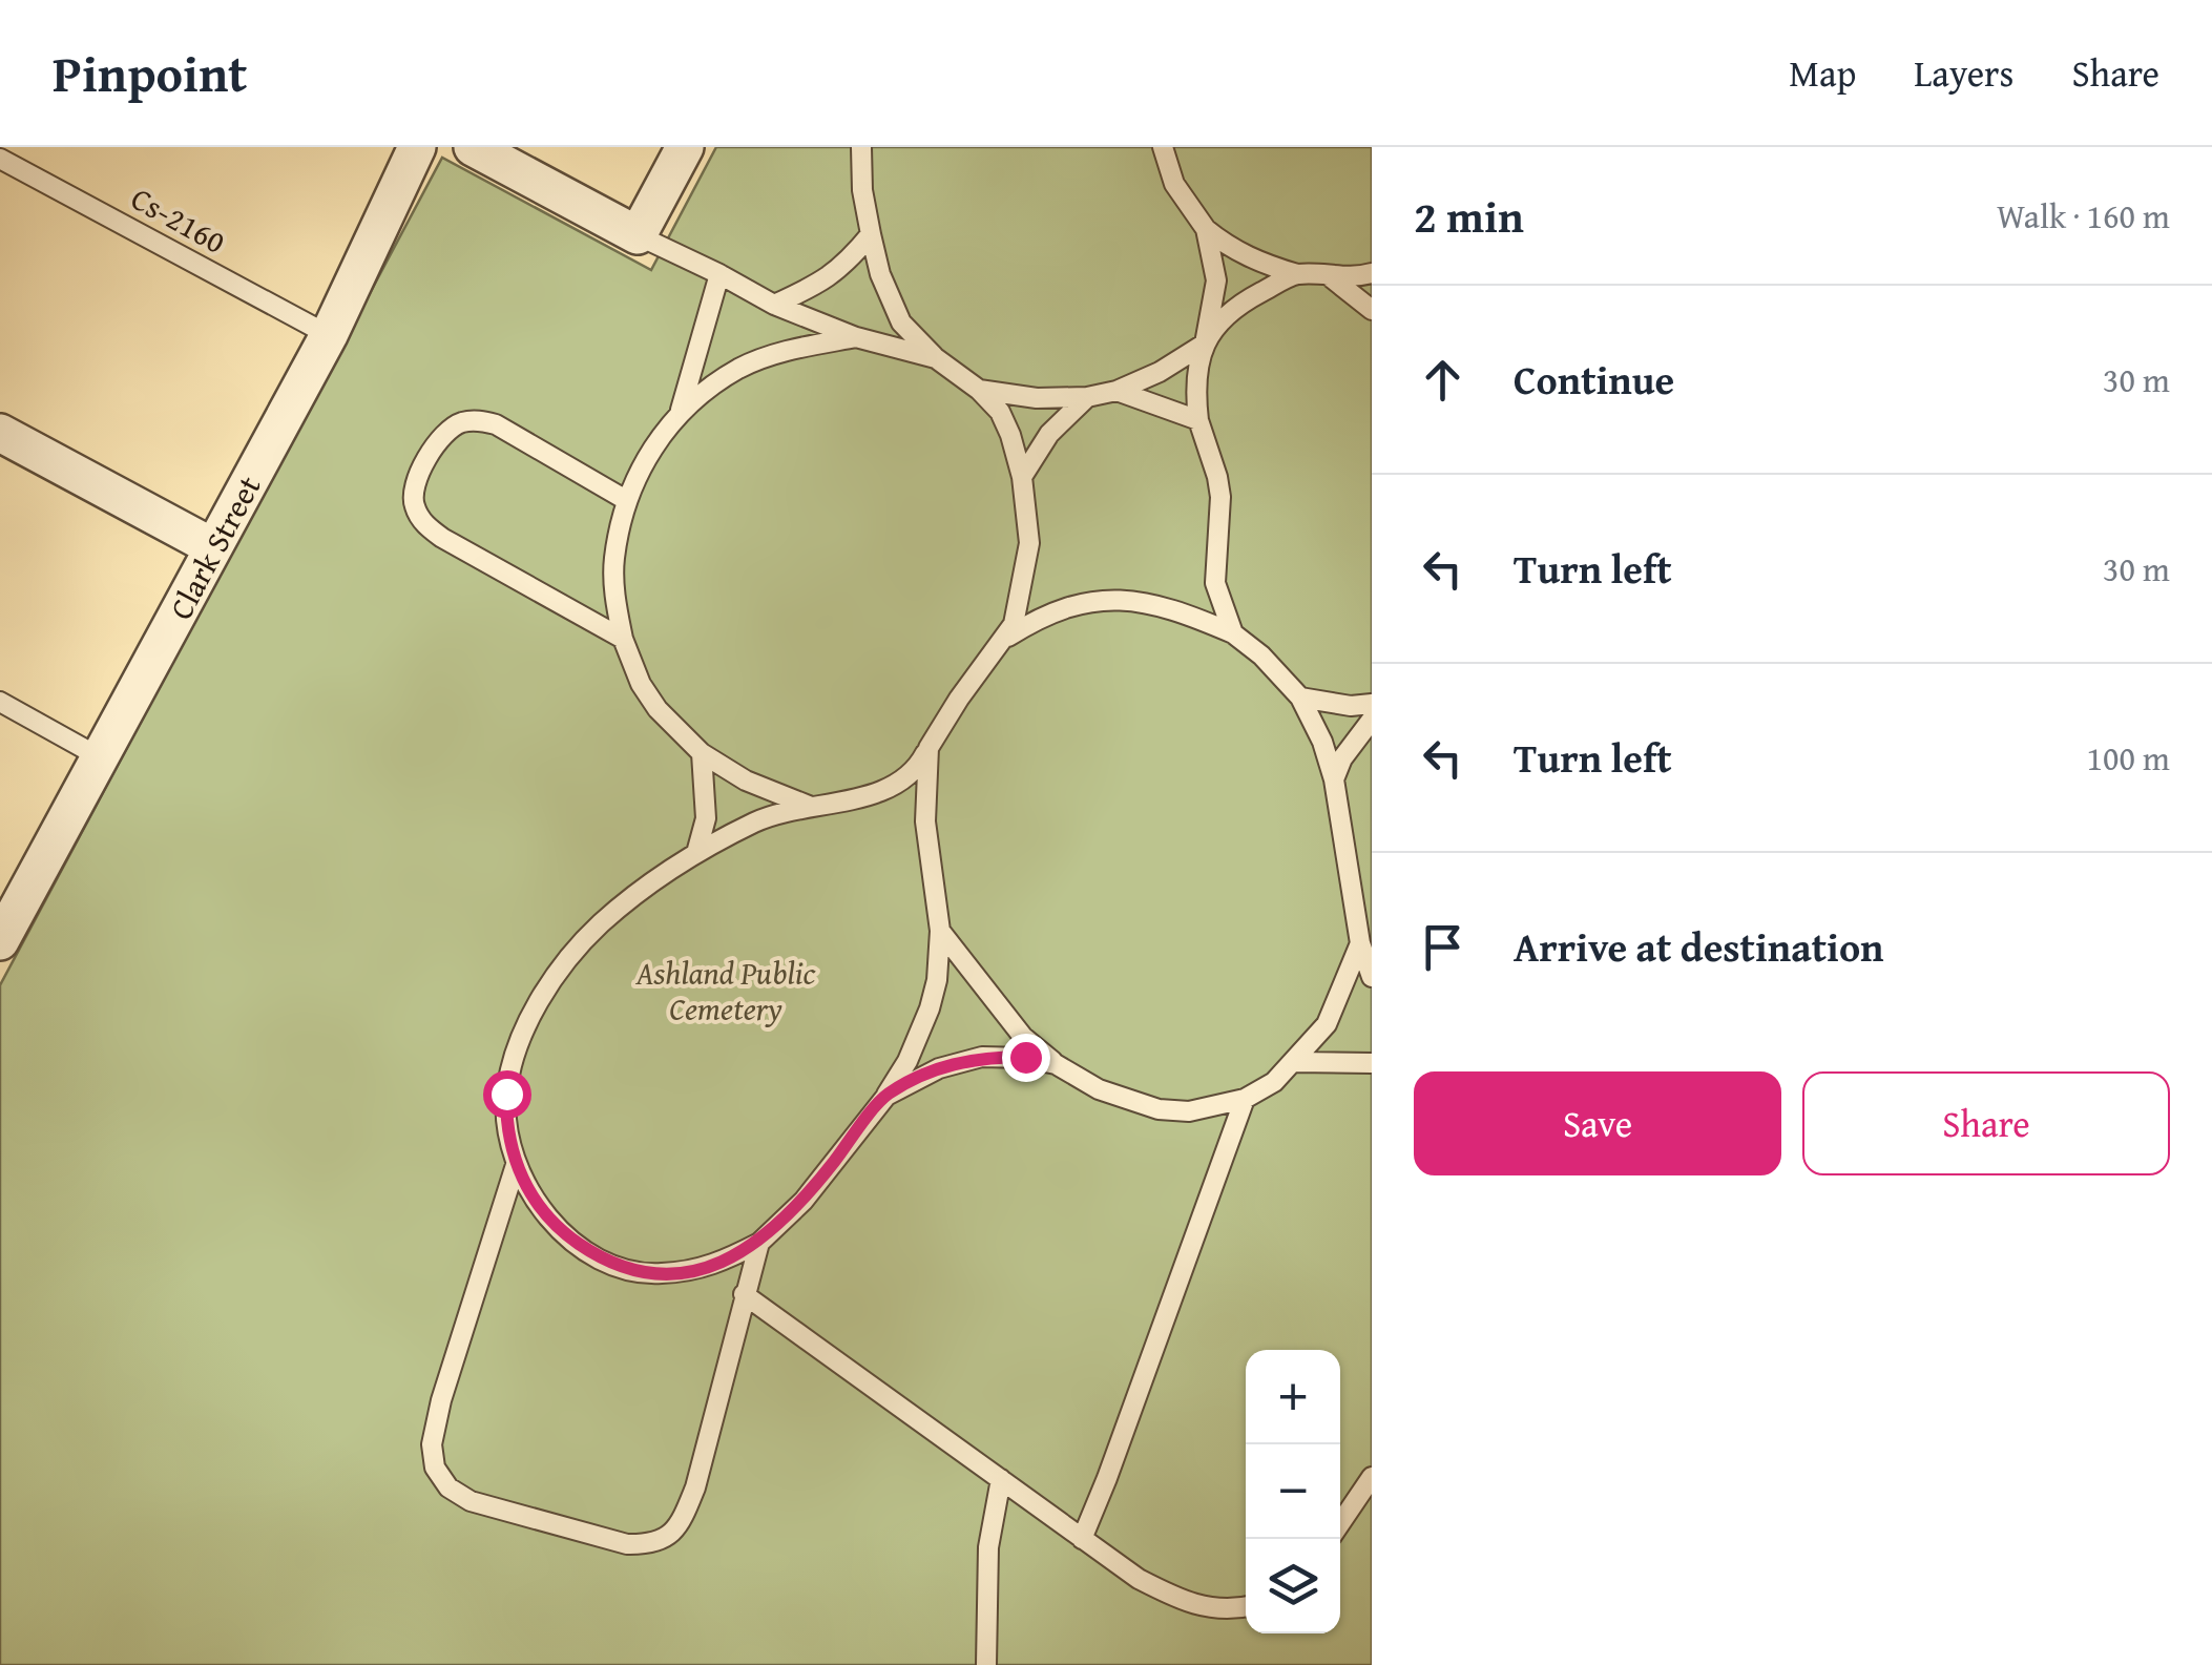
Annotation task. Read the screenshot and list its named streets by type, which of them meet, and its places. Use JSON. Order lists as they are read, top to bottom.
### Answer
{
  "streets": {
    "street": ["Clark Street"],
    "lane": ["Cs-2160"]
  },
  "crossings": [
    ["Cs-2160", "Clark Street"]
  ],
  "parks": ["Ashland Public Cemetery"],
  "page": {
    "header": "Pinpoint",
    "nav": ["Map", "Layers", "Share"],
    "heading": ["2 min", "Walk · 160 m"],
    "list": [
      ["Continue", "30 m"],
      ["Turn left", "30 m"],
      ["Turn left", "100 m"],
      "Arrive at destination"
    ],
    "buttons": ["Save", "Share"],
    "map_buttons": ["+", "−"]
  }
}
